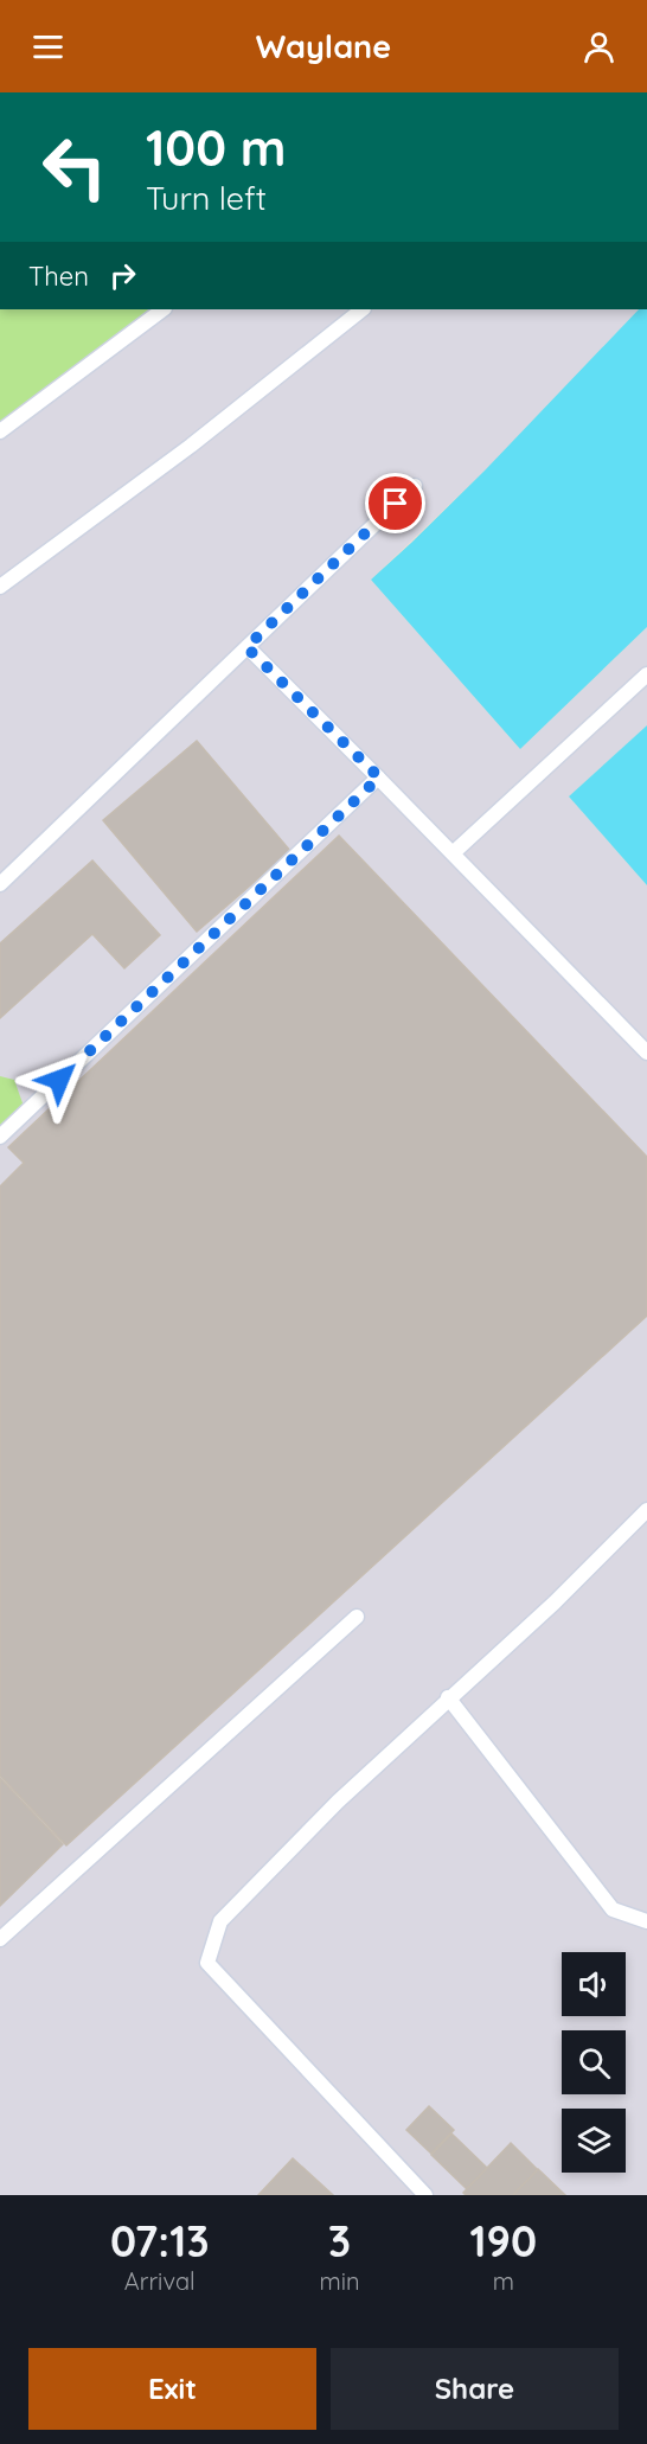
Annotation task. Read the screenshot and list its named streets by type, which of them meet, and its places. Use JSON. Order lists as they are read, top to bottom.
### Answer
{
  "page": {
    "header": "Waylane",
    "turn": ["100 m", "Turn left"],
    "then": "Then",
    "eta": [
      "07:13",
      "Arrival",
      "3",
      "min",
      "190",
      "m"
    ],
    "buttons": ["Exit", "Share"]
  }
}
